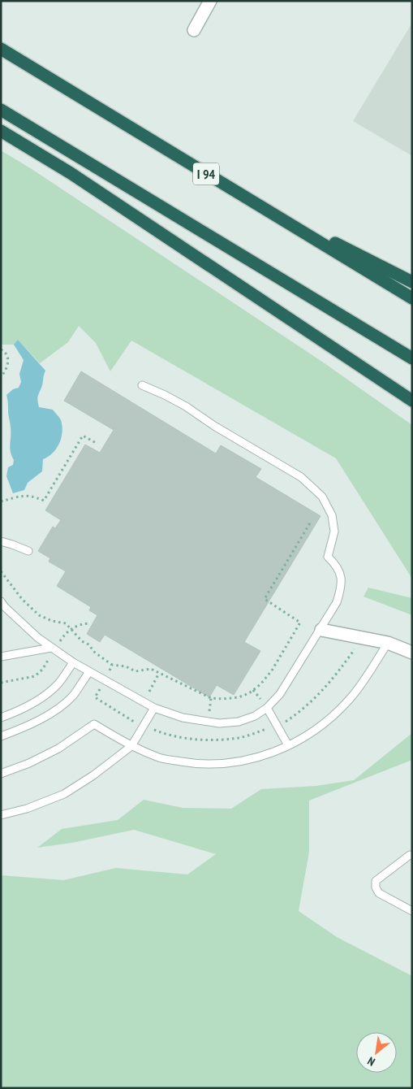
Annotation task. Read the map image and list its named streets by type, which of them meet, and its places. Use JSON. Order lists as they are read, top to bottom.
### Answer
{
  "streets": {
    "highway": ["I 94"]
  },
  "north": "bottom left"
}
